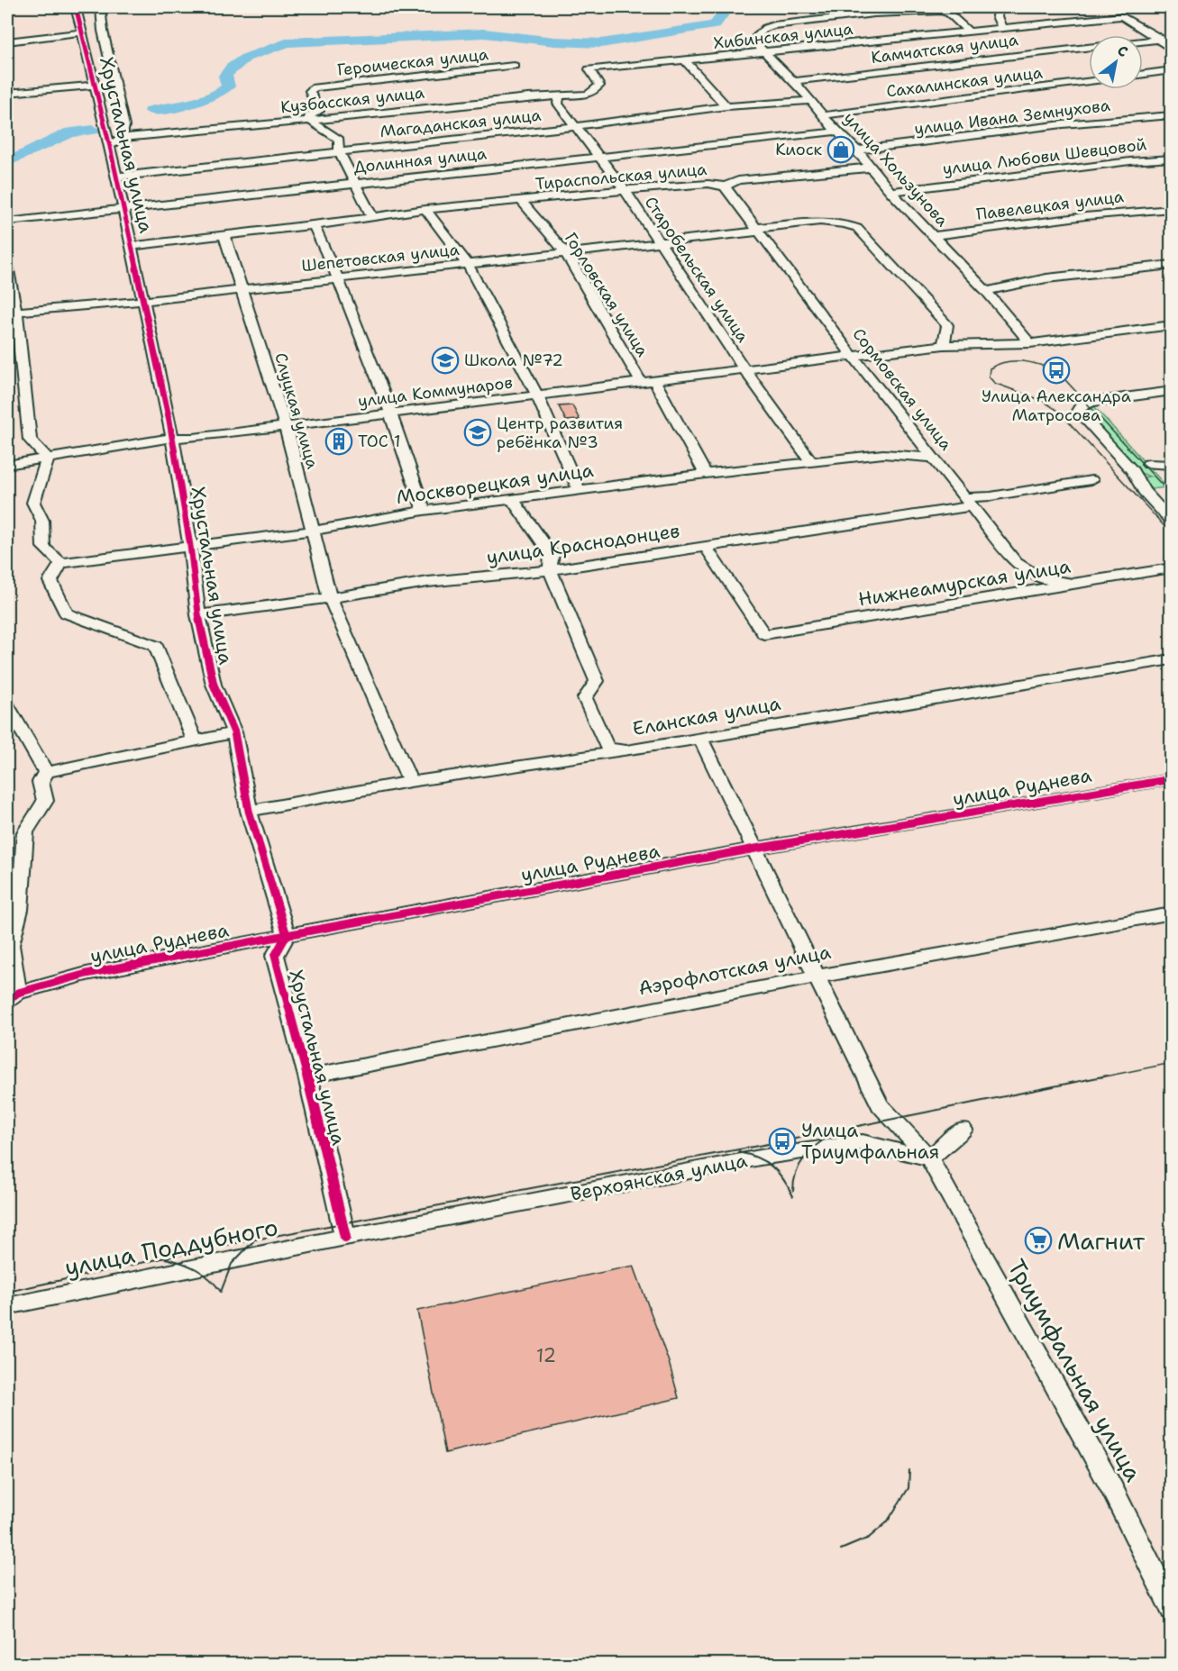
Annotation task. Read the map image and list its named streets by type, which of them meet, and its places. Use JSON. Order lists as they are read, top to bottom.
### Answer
{
  "streets": {
    "street": [
      "Хибинская улица",
      "Камчатская улица",
      "Героическая улица",
      "Сахалинская улица",
      "Кузбасская улица",
      "улица Ивана Земнухова",
      "Магаданская улица",
      "Хрустальная улица",
      "улица Любови Шевцовой",
      "Долинная улица",
      "улица Хользунова",
      "Тираспольская улица",
      "Павелецкая улица",
      "Шепетовская улица",
      "Старобельская улица",
      "Горловская улица",
      "Сормовская улица",
      "улица Коммунаров",
      "Слуцкая улица",
      "Москворецкая улица",
      "улица Краснодонцев",
      "Нижнеамурская улица",
      "Еланская улица",
      "улица Руднева",
      "Аэрофлотская улица",
      "Верхоянская улица",
      "улица Поддубного",
      "Триумфальная улица"
    ]
  },
  "crossings": [
    ["Хибинская улица", "Кузбасская улица"],
    ["Хибинская улица", "улица Хользунова"],
    ["Камчатская улица", "улица Хользунова"],
    ["Героическая улица", "Кузбасская улица"],
    ["Сахалинская улица", "улица Хользунова"],
    ["Кузбасская улица", "Хрустальная улица"],
    ["Кузбасская улица", "Старобельская улица"],
    ["улица Ивана Земнухова", "улица Хользунова"],
    ["Магаданская улица", "Хрустальная улица"],
    ["Магаданская улица", "улица Хользунова"],
    ["Магаданская улица", "Старобельская улица"],
    ["Хрустальная улица", "Долинная улица"],
    ["Хрустальная улица", "Шепетовская улица"],
    ["Хрустальная улица", "улица Коммунаров"],
    ["Хрустальная улица", "Москворецкая улица"],
    ["Хрустальная улица", "улица Краснодонцев"],
    ["Хрустальная улица", "Еланская улица"],
    ["Хрустальная улица", "улица Руднева"],
    ["Хрустальная улица", "Аэрофлотская улица"],
    ["Хрустальная улица", "Верхоянская улица"],
    ["Хрустальная улица", "улица Поддубного"],
    ["улица Любови Шевцовой", "улица Хользунова"],
    ["Долинная улица", "улица Хользунова"],
    ["Долинная улица", "Старобельская улица"],
    ["улица Хользунова", "Тираспольская улица"],
    ["улица Хользунова", "Павелецкая улица"],
    ["улица Хользунова", "улица Коммунаров"],
    ["Тираспольская улица", "Старобельская улица"],
    ["Тираспольская улица", "Горловская улица"],
    ["Тираспольская улица", "Сормовская улица"],
    ["Шепетовская улица", "Старобельская улица"],
    ["Шепетовская улица", "Горловская улица"],
    ["Шепетовская улица", "Сормовская улица"],
    ["Шепетовская улица", "улица Коммунаров"],
    ["Шепетовская улица", "Слуцкая улица"],
    ["Старобельская улица", "улица Коммунаров"],
    ["Старобельская улица", "Москворецкая улица"],
    ["Горловская улица", "улица Коммунаров"],
    ["Горловская улица", "Москворецкая улица"],
    ["Сормовская улица", "улица Коммунаров"],
    ["Сормовская улица", "Москворецкая улица"],
    ["Сормовская улица", "улица Краснодонцев"],
    ["Сормовская улица", "Нижнеамурская улица"],
    ["улица Коммунаров", "Слуцкая улица"],
    ["Слуцкая улица", "Москворецкая улица"],
    ["Слуцкая улица", "улица Краснодонцев"],
    ["Слуцкая улица", "Еланская улица"],
    ["улица Краснодонцев", "Нижнеамурская улица"],
    ["Еланская улица", "Триумфальная улица"],
    ["улица Руднева", "Триумфальная улица"],
    ["Аэрофлотская улица", "Триумфальная улица"],
    ["Верхоянская улица", "улица Поддубного"],
    ["Верхоянская улица", "Триумфальная улица"]
  ],
  "places": {
    "shop": ["Киоск"],
    "school or university": ["Школа №72", "Центр развития ребёнка №3"],
    "bus stop": ["Улица Александра Матросова", "Улица Триумфальная"],
    "building": ["ТОС 1"],
    "supermarket": ["Магнит"]
  },
  "house_numbers": ["12"],
  "north": "top right"
}
